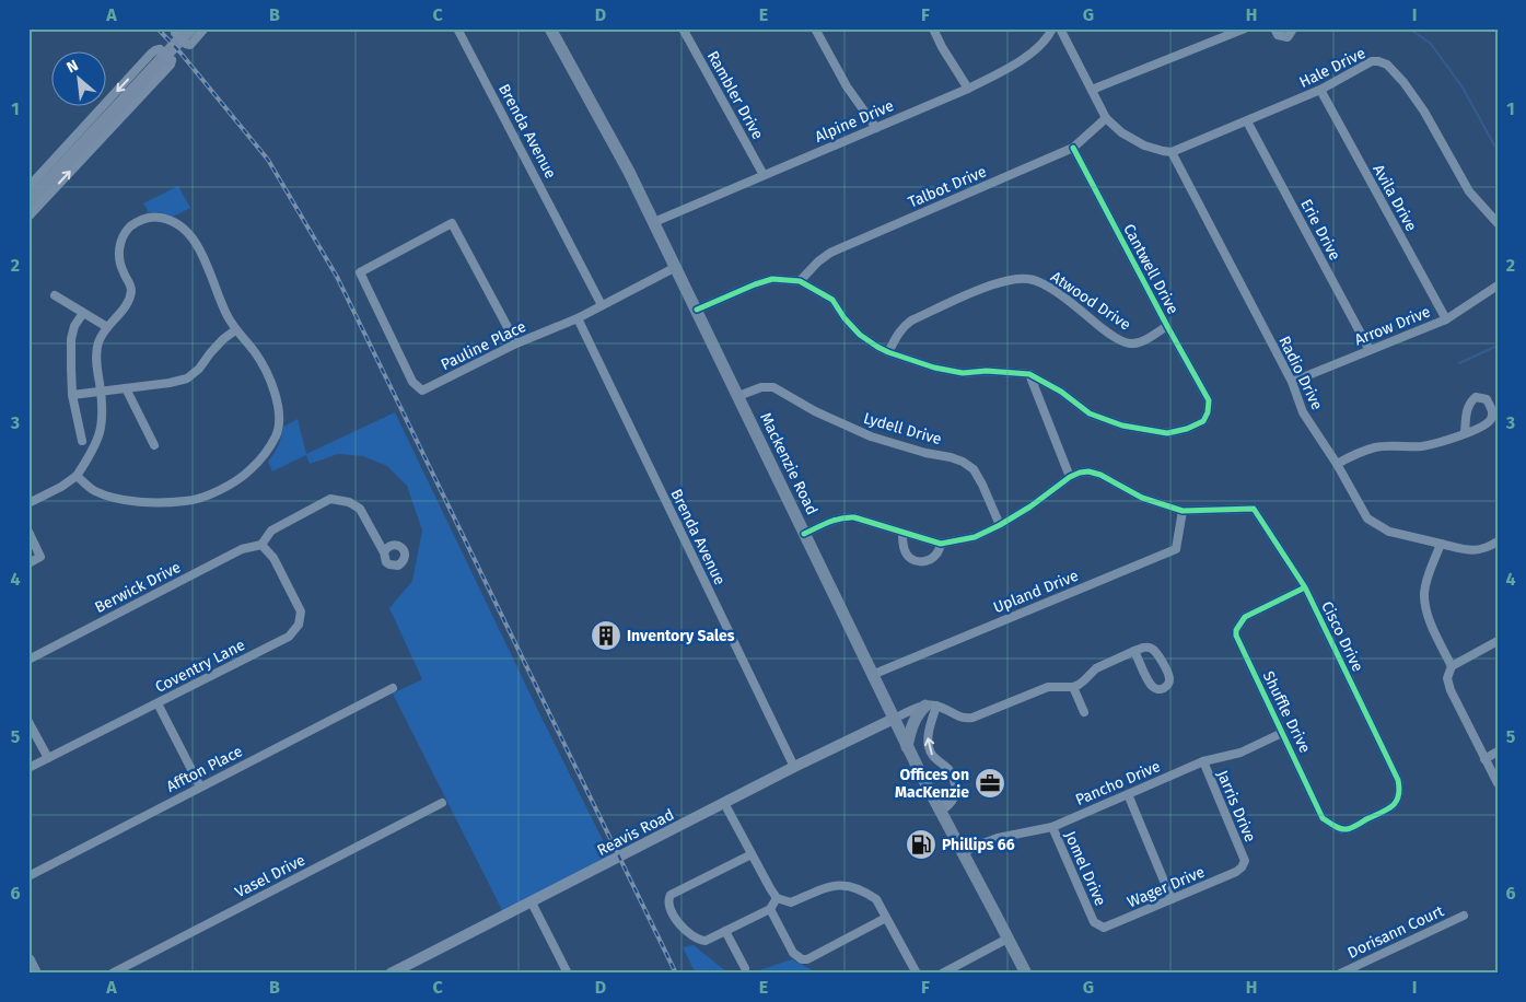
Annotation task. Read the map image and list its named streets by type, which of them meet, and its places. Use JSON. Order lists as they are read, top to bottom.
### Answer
{
  "streets": {
    "main road": ["Mackenzie Road"],
    "street": [
      "Hale Drive",
      "Rambler Drive",
      "Alpine Drive",
      "Brenda Avenue",
      "Talbot Drive",
      "Avila Drive",
      "Erie Drive",
      "Cantwell Drive",
      "Atwood Drive",
      "Arrow Drive",
      "Pauline Place",
      "Radio Drive",
      "Lydell Drive",
      "Berwick Drive",
      "Upland Drive",
      "Cisco Drive",
      "Coventry Lane",
      "Shuffle Drive",
      "Affton Place",
      "Pancho Drive",
      "Jarris Drive",
      "Reavis Road",
      "Jomel Drive",
      "Vasel Drive",
      "Wager Drive",
      "Dorisann Court"
    ]
  },
  "crossings": [
    ["Hale Drive", "Avila Drive"],
    ["Hale Drive", "Erie Drive"],
    ["Hale Drive", "Radio Drive"],
    ["Rambler Drive", "Alpine Drive"],
    ["Alpine Drive", "Mackenzie Road"],
    ["Brenda Avenue", "Pauline Place"],
    ["Brenda Avenue", "Reavis Road"],
    ["Talbot Drive", "Cantwell Drive"],
    ["Avila Drive", "Arrow Drive"],
    ["Erie Drive", "Arrow Drive"],
    ["Cantwell Drive", "Atwood Drive"],
    ["Arrow Drive", "Radio Drive"],
    ["Pauline Place", "Mackenzie Road"],
    ["Lydell Drive", "Mackenzie Road"],
    ["Mackenzie Road", "Upland Drive"],
    ["Mackenzie Road", "Pancho Drive"],
    ["Mackenzie Road", "Reavis Road"],
    ["Berwick Drive", "Coventry Lane"],
    ["Upland Drive", "Cisco Drive"],
    ["Cisco Drive", "Shuffle Drive"],
    ["Shuffle Drive", "Pancho Drive"],
    ["Pancho Drive", "Jarris Drive"],
    ["Pancho Drive", "Jomel Drive"],
    ["Jarris Drive", "Wager Drive"],
    ["Jomel Drive", "Wager Drive"]
  ],
  "places": {
    "building": ["Inventory Sales"],
    "office": ["Offices on MacKenzie"],
    "fuel station": ["Phillips 66"]
  },
  "north": "top left",
  "grid": {
    "columns": [
      "A",
      "B",
      "C",
      "D",
      "E",
      "F",
      "G",
      "H",
      "I"
    ],
    "rows": [
      "1",
      "2",
      "3",
      "4",
      "5",
      "6"
    ]
  }
}
